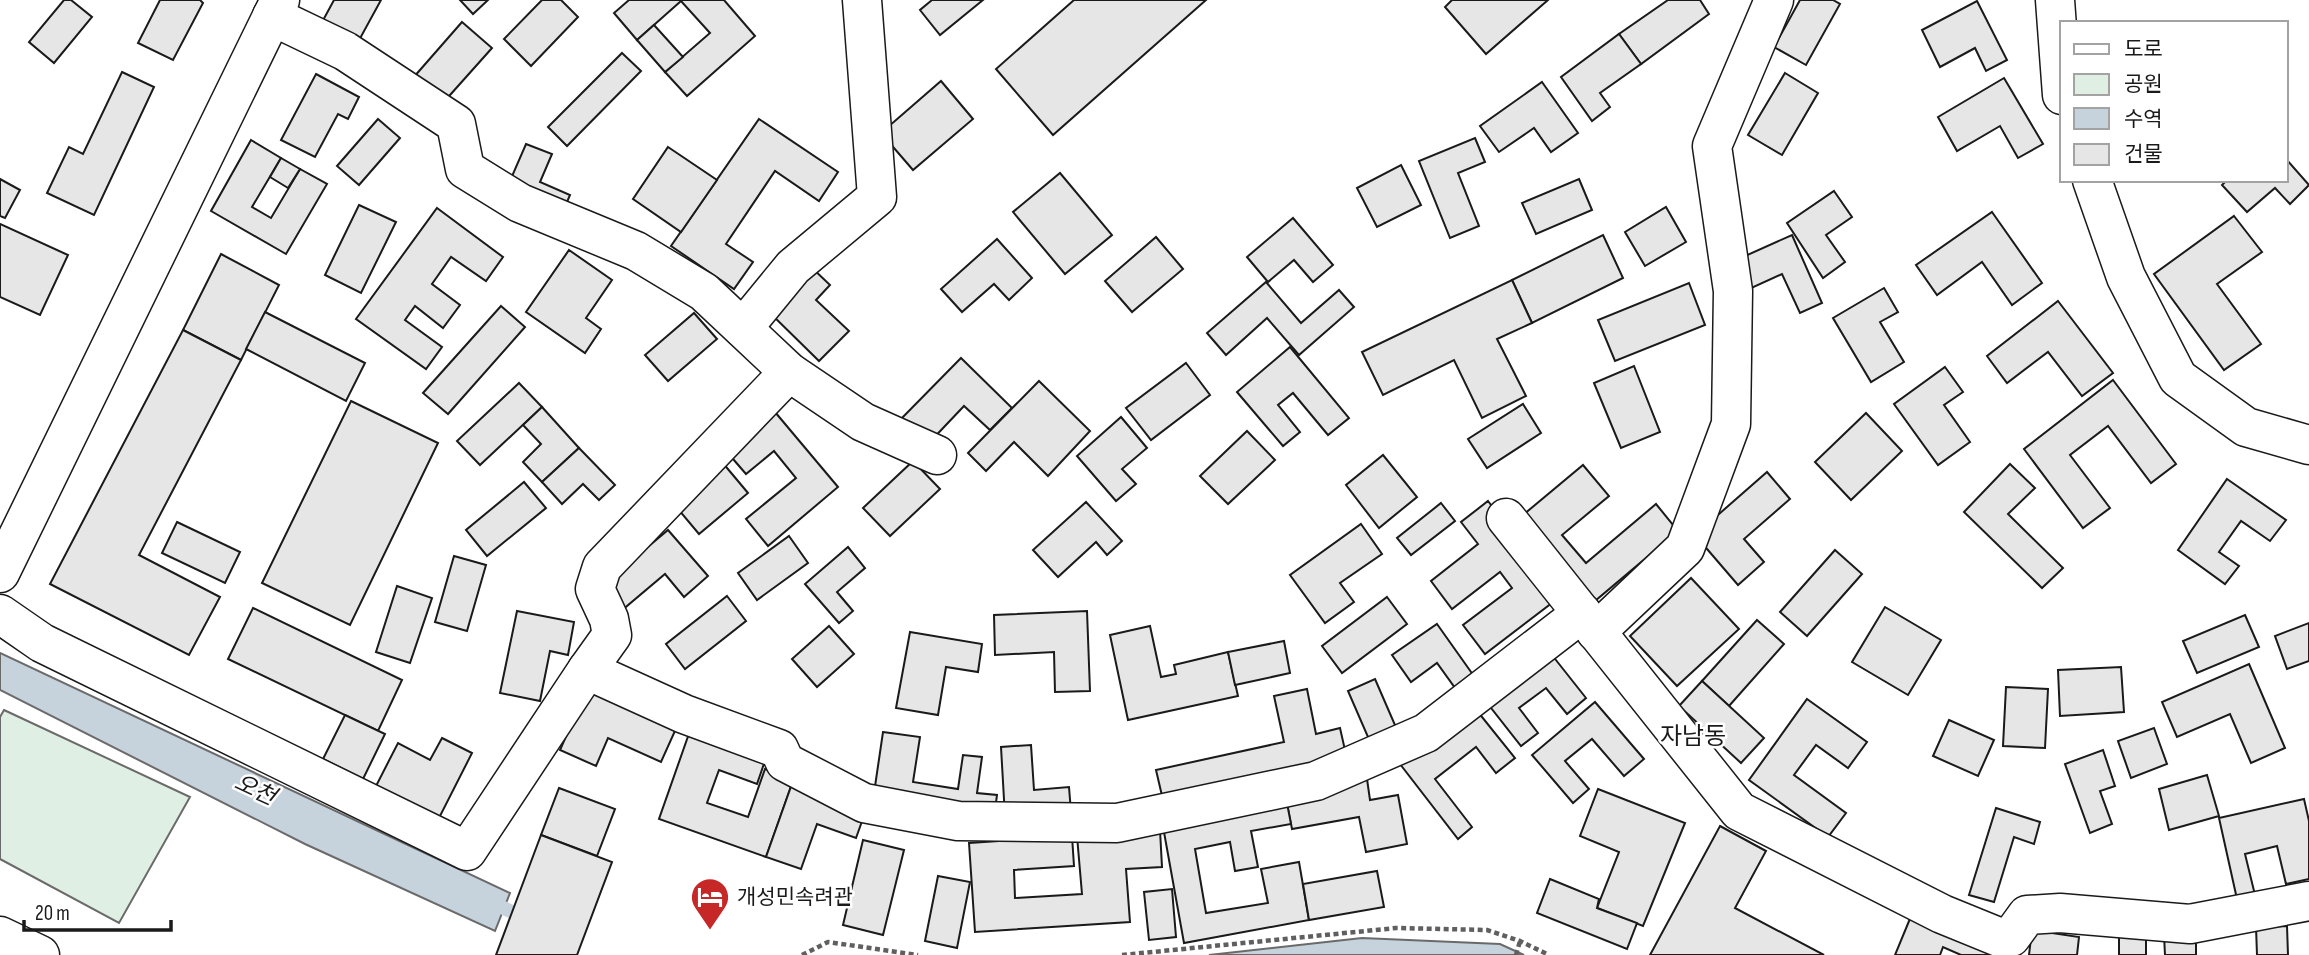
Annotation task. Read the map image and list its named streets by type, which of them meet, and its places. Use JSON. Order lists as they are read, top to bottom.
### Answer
{
  "districts": ["자남동"],
  "water": ["오천"],
  "places": {
    "hotel": ["개성민속려관"]
  },
  "legend": [
    "도로",
    "공원",
    "수역",
    "건물"
  ],
  "scale_bar": "20 m"
}
